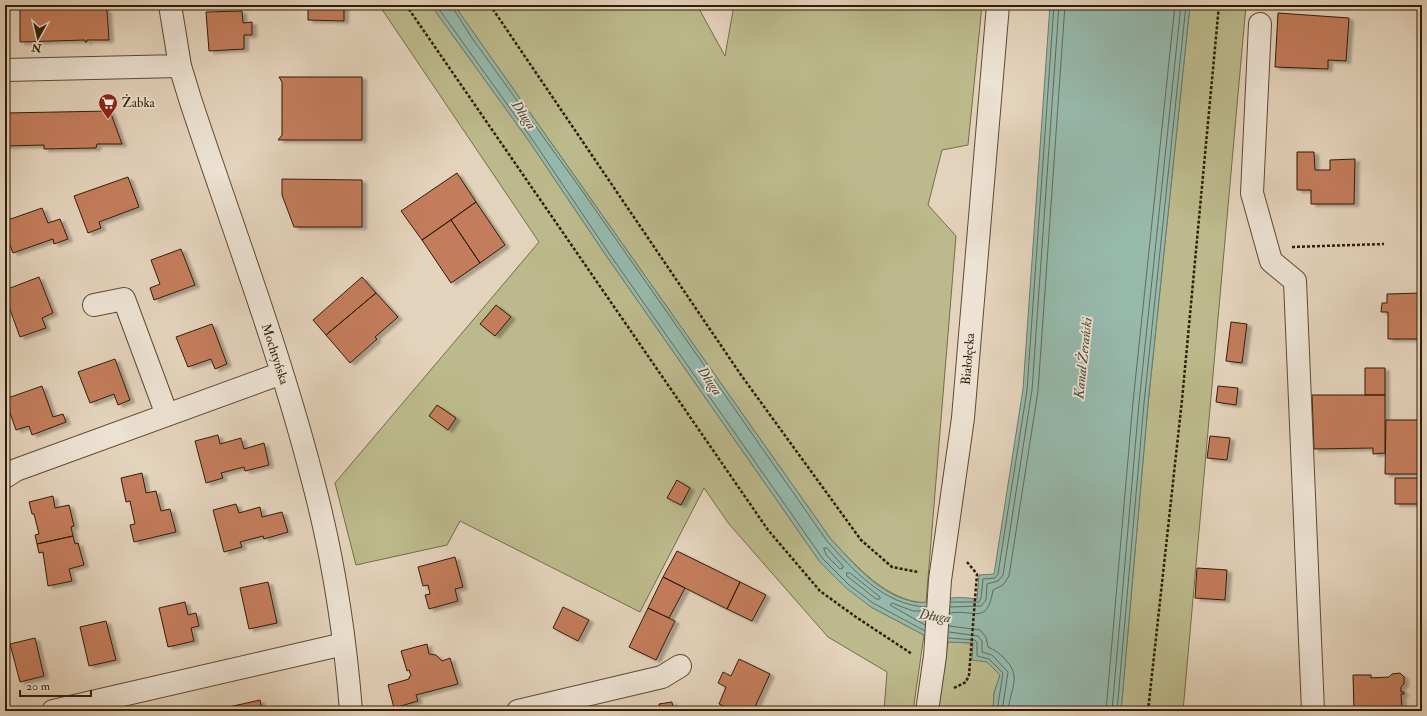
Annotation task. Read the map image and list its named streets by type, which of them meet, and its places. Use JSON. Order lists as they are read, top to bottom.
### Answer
{
  "streets": {
    "street": ["Mochtyńska", "Białołęcka"]
  },
  "water": ["Długa", "Kanał Żerański"],
  "places": {
    "supermarket": ["Żabka"]
  },
  "scale_bar": "20 m",
  "north": "bottom"
}
